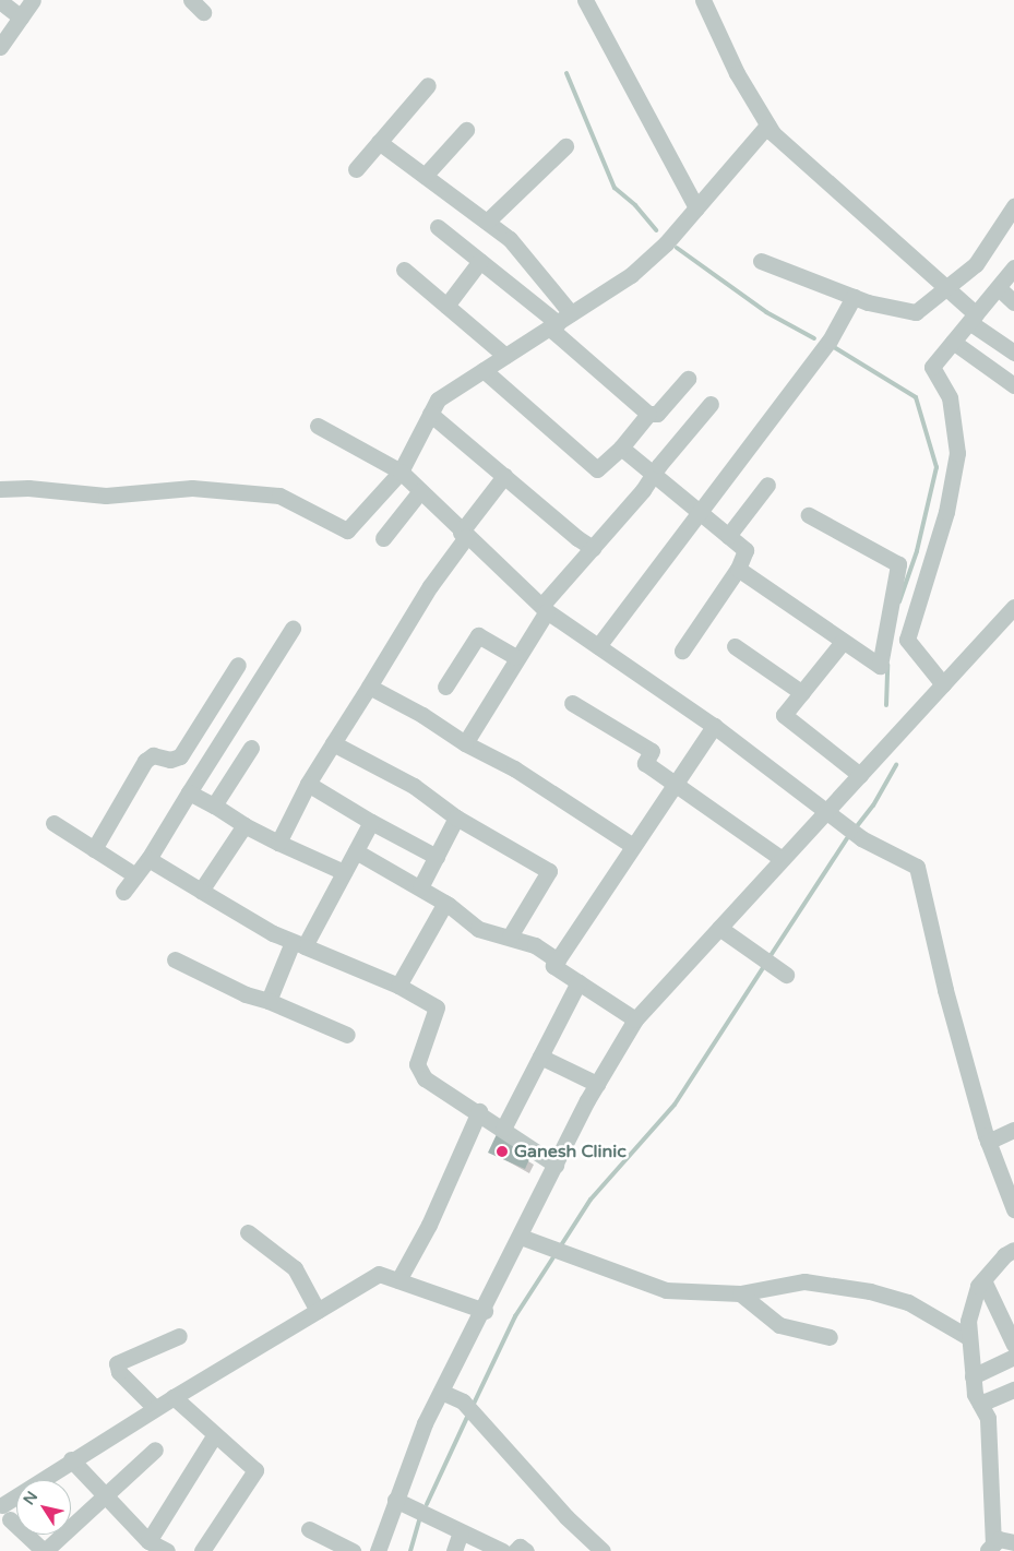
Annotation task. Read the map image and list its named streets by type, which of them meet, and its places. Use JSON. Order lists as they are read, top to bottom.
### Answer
{
  "places": ["Ganesh Clinic"],
  "north": "top left"
}
